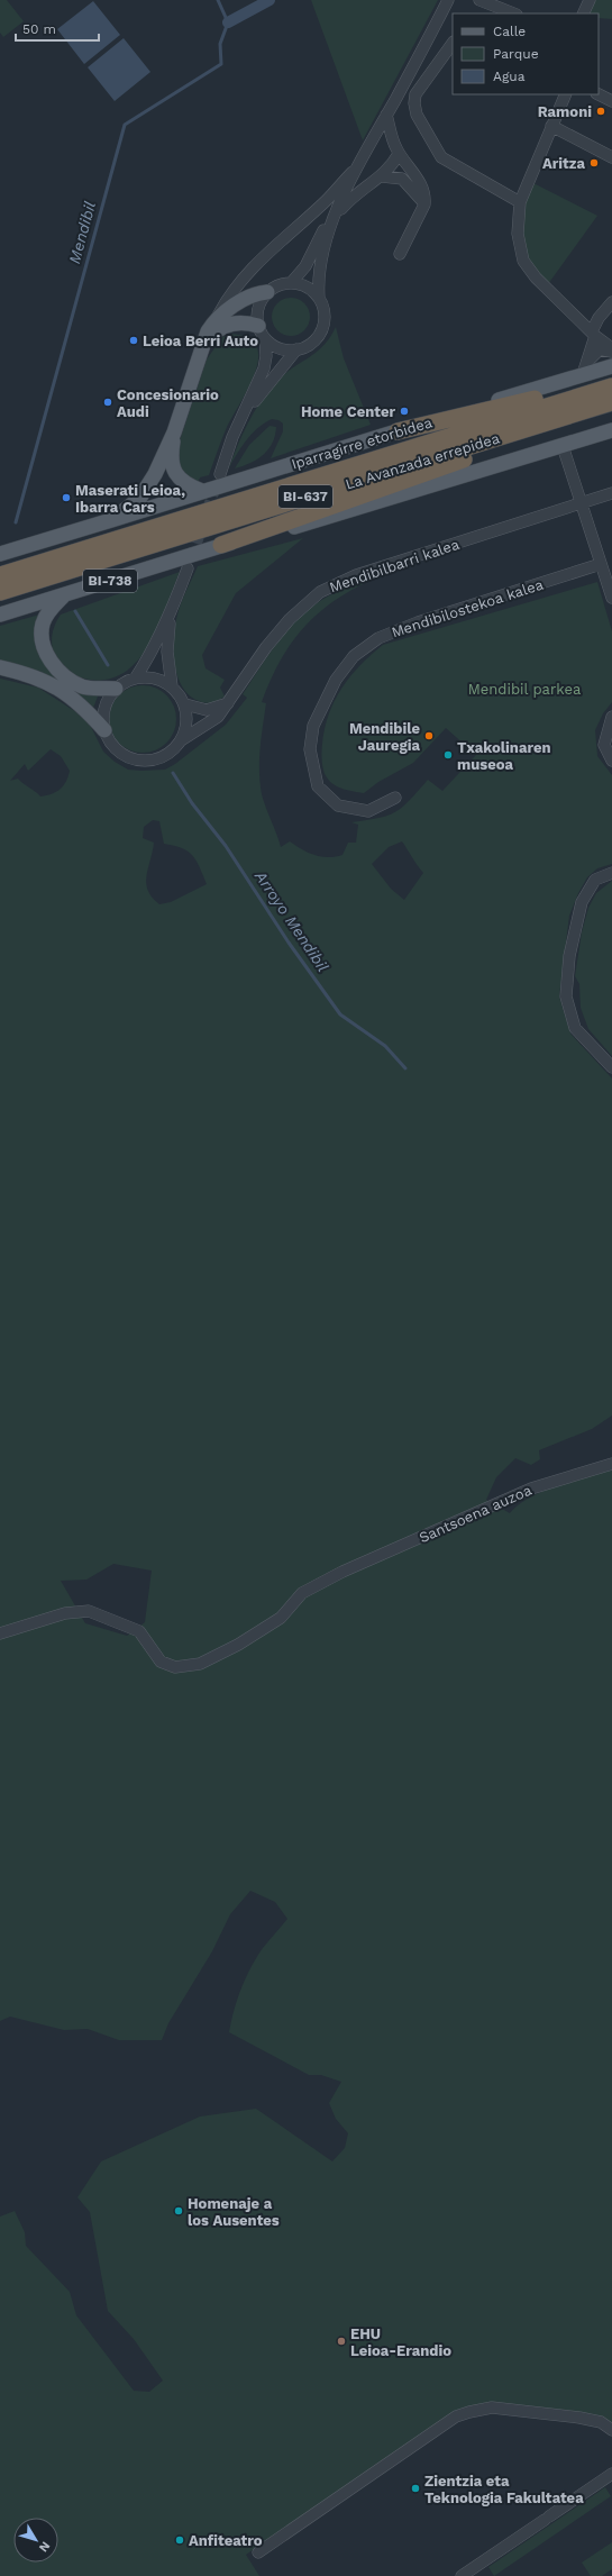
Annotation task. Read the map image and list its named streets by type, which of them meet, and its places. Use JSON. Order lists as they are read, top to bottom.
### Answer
{
  "streets": {
    "highway": ["La Avanzada errepidea", "BI-637"],
    "main road": ["Iparragirre etorbidea", "BI-738"],
    "street": ["Mendibilbarri kalea", "Mendibilostekoa kalea", "Santsoena auzoa"]
  },
  "water": ["Mendibil", "Arroyo Mendibil"],
  "parks": ["Mendibil parkea"],
  "places": [
    "Ramoni",
    "Aritza",
    "Leioa Berri Auto",
    "Concesionario Audi",
    "Home Center",
    "Maserati Leioa, Ibarra Cars",
    "Mendibile Jauregia",
    "Txakolinaren museoa",
    "Homenaje a los Ausentes",
    "EHU Leioa-Erandio",
    "Zientzia eta Teknologia Fakultatea",
    "Anfiteatro"
  ],
  "legend": ["Calle", "Parque", "Agua"],
  "scale_bar": "50 m",
  "north": "bottom right"
}
